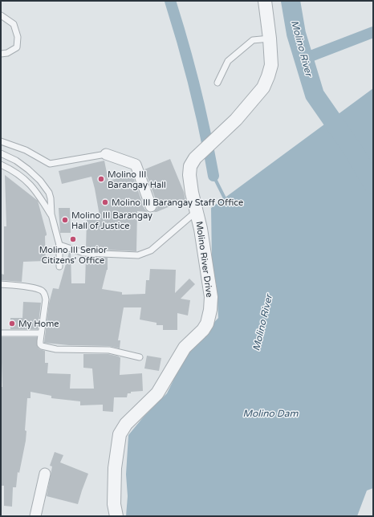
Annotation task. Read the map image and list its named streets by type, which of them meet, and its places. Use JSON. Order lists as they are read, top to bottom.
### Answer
{
  "streets": {
    "street": ["Molino River Drive"]
  },
  "water": ["Molino River", "Molino Dam"],
  "places": [
    "Molino III Barangay Hall",
    "Molino III Barangay Staff Office",
    "Molino III Barangay Hall of Justice",
    "Molino III Senior Citizens' Office",
    "My Home"
  ]
}
